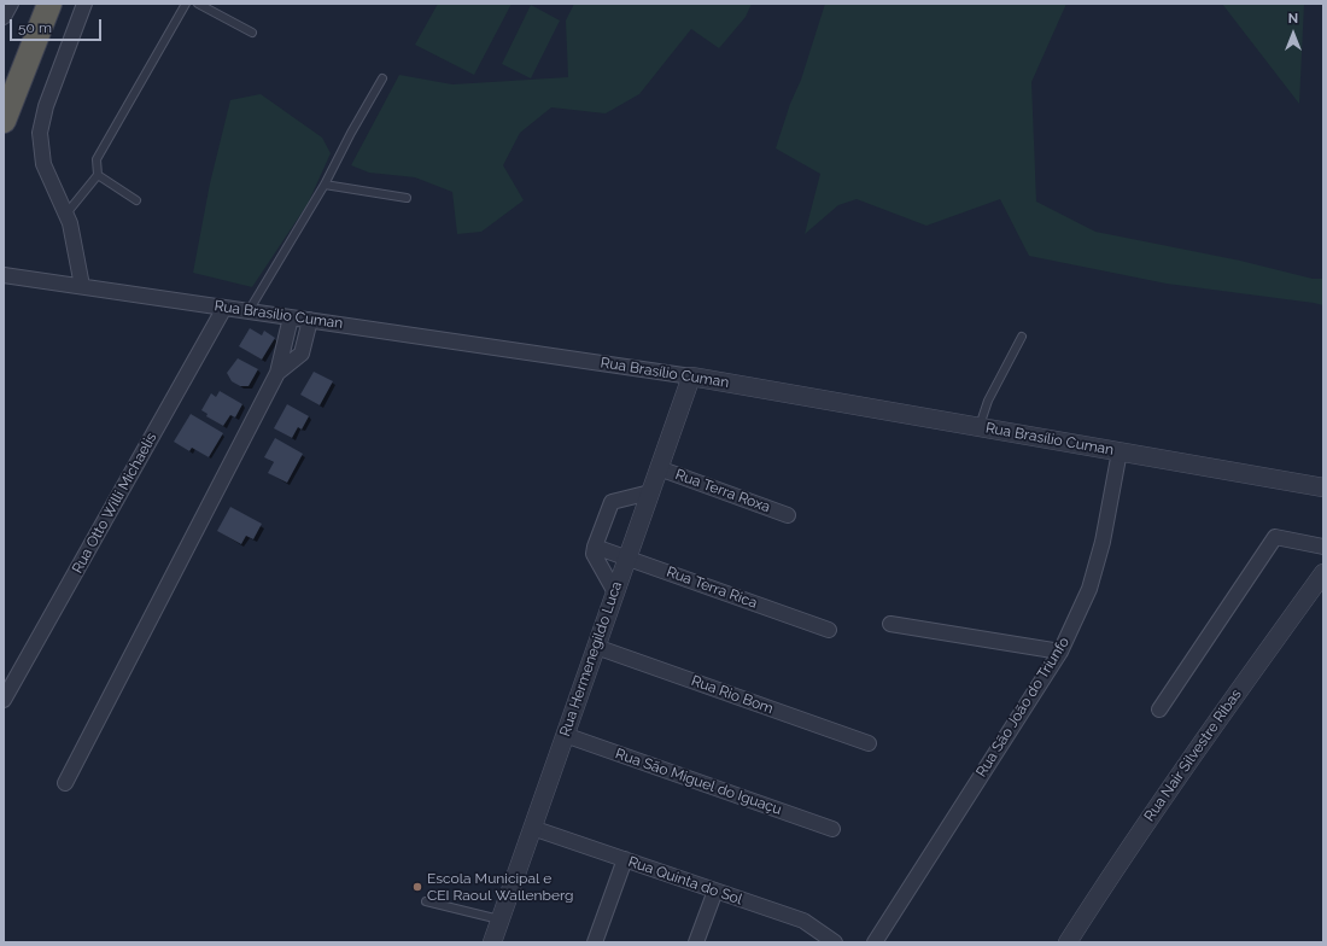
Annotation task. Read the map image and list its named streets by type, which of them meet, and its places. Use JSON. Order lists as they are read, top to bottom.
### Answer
{
  "streets": {
    "street": [
      "Rua Brasílio Cuman",
      "Rua Terra Roxa",
      "Rua Otto Willi Michaelis",
      "Rua Terra Rica",
      "Rua Hermenegildo Luca",
      "Rua Rio Bom",
      "Rua São João do Triunfo",
      "Rua Nair Silvestre Ribas",
      "Rua São Miguel do Iguaçu",
      "Rua Quinta do Sol"
    ]
  },
  "crossings": [
    ["Rua Brasílio Cuman", "Rua Otto Willi Michaelis"],
    ["Rua Brasílio Cuman", "Rua Hermenegildo Luca"],
    ["Rua Brasílio Cuman", "Rua São João do Triunfo"],
    ["Rua Terra Roxa", "Rua Hermenegildo Luca"],
    ["Rua Terra Rica", "Rua Hermenegildo Luca"],
    ["Rua Hermenegildo Luca", "Rua Rio Bom"],
    ["Rua Hermenegildo Luca", "Rua São Miguel do Iguaçu"],
    ["Rua Hermenegildo Luca", "Rua Quinta do Sol"]
  ],
  "places": ["Escola Municipal e CEI Raoul Wallenberg"],
  "scale_bar": "50 m",
  "north": "top"
}
